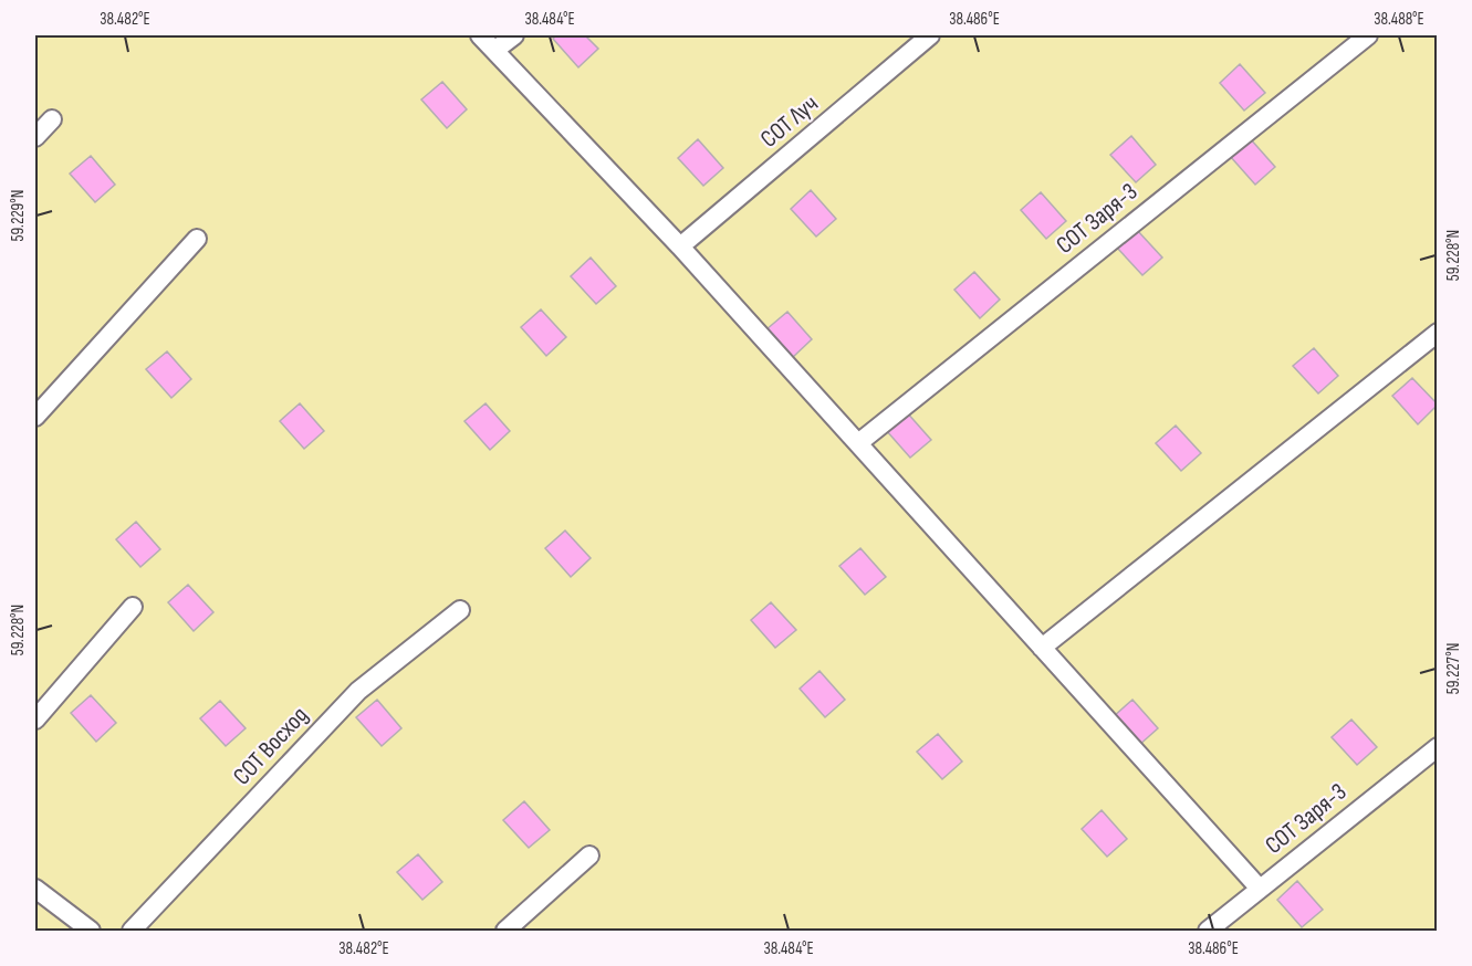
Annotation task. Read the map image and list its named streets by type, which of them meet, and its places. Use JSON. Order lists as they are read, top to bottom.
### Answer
{
  "streets": {
    "street": ["СОТ Луч", "СОТ Заря-3", "СОТ Восход"]
  },
  "coordinates": [
    "38.482°E",
    "38.484°E",
    "38.486°E",
    "38.488°E",
    "59.229°N",
    "59.228°N",
    "59.227°N"
  ]
}
